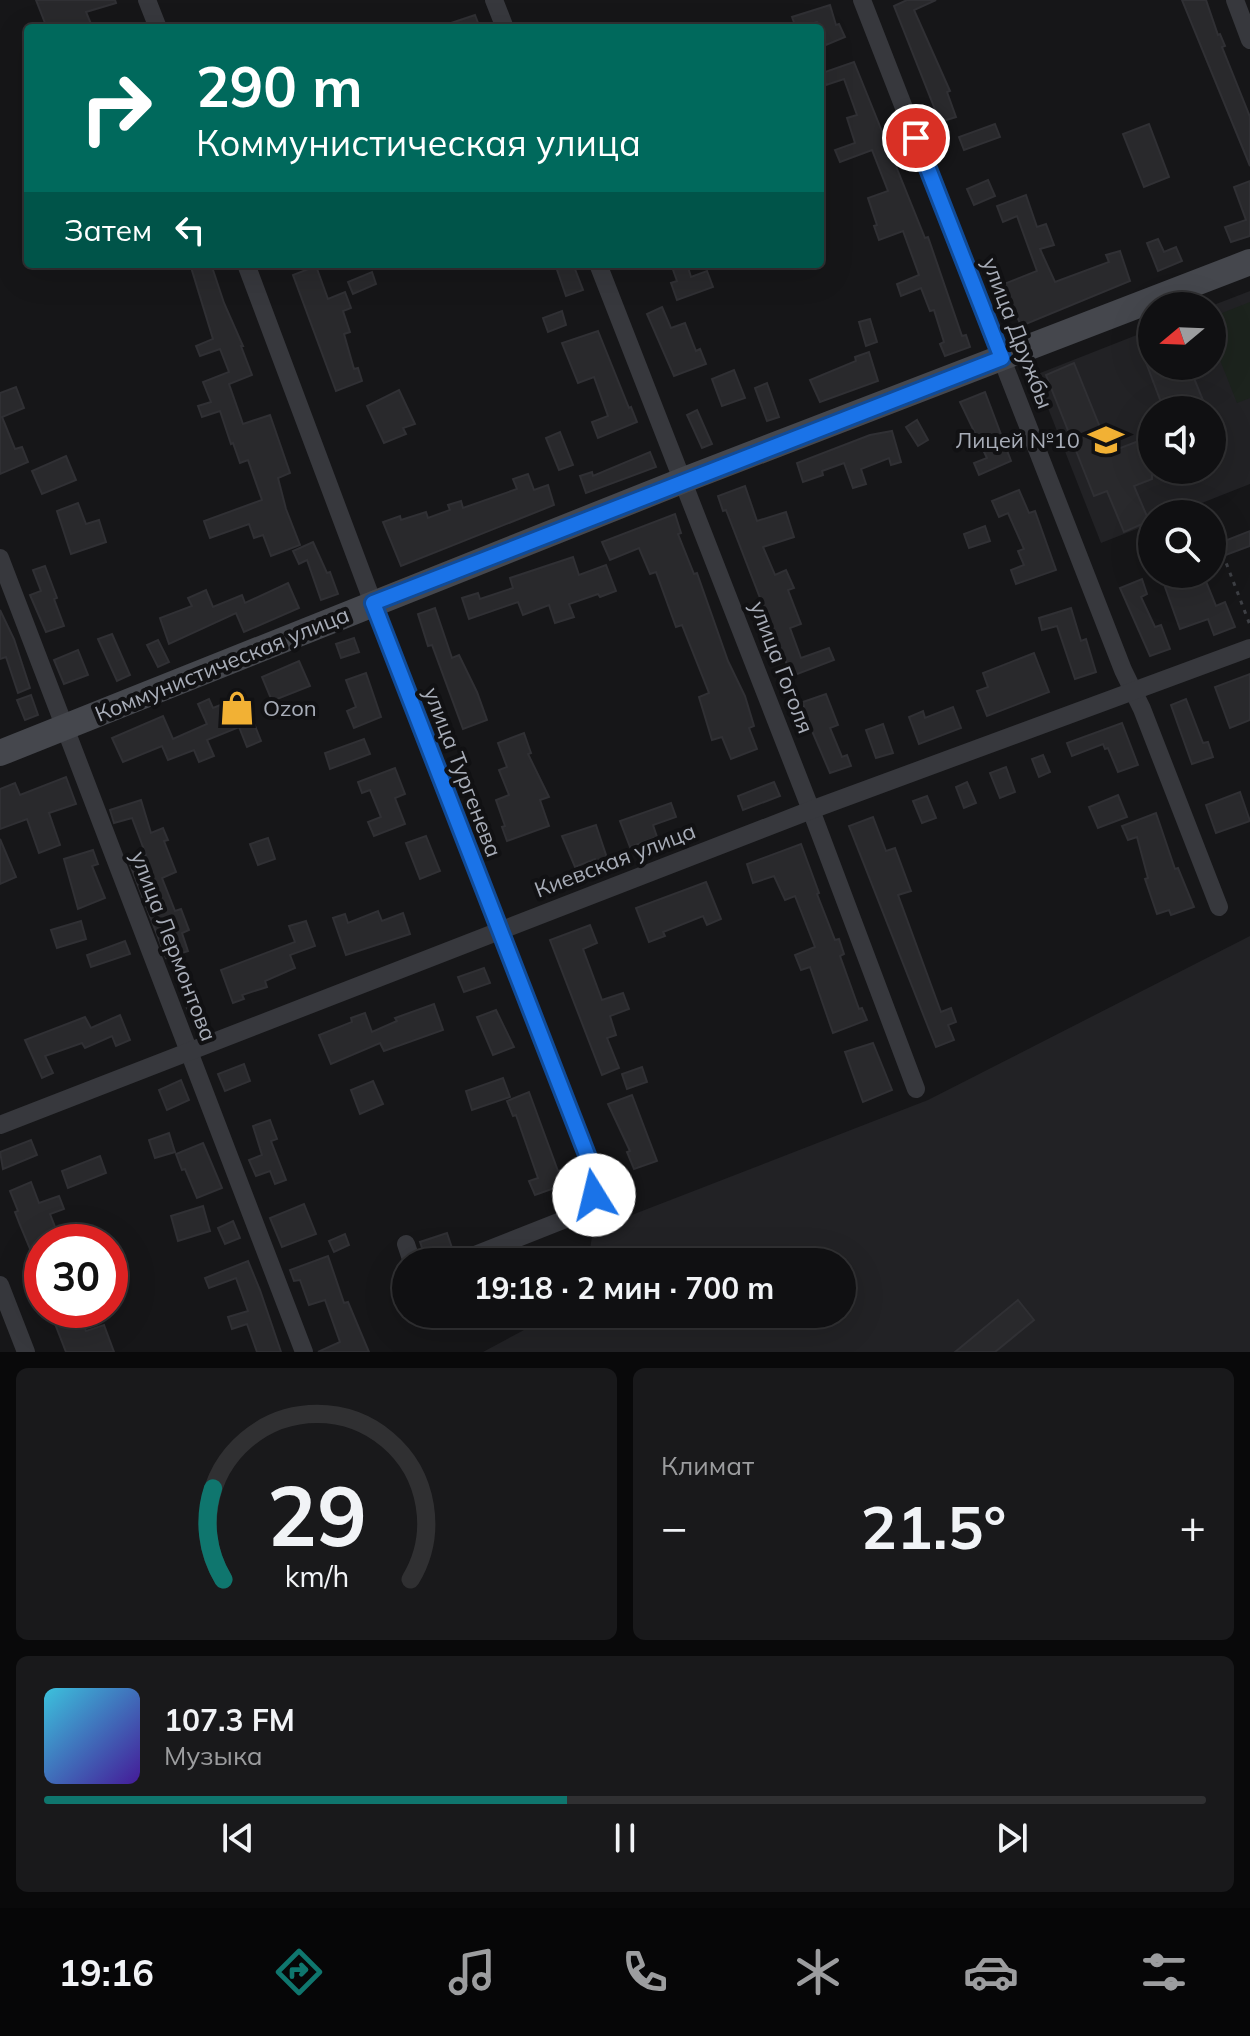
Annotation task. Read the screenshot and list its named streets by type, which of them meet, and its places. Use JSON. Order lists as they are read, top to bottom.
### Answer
{
  "streets": {
    "street": [
      "улица Дружбы",
      "Коммунистическая улица",
      "улица Гоголя",
      "улица Тургенева",
      "Киевская улица",
      "улица Лермонтова"
    ]
  },
  "crossings": [
    ["улица Дружбы", "Коммунистическая улица"],
    ["улица Дружбы", "Киевская улица"],
    ["Коммунистическая улица", "улица Гоголя"],
    ["Коммунистическая улица", "улица Тургенева"],
    ["Коммунистическая улица", "улица Лермонтова"],
    ["улица Гоголя", "Киевская улица"],
    ["улица Тургенева", "Киевская улица"],
    ["Киевская улица", "улица Лермонтова"]
  ],
  "places": {
    "school or university": ["Лицей №10"],
    "shop": ["Ozon"]
  },
  "north": "left",
  "page": {
    "turn": ["290 m", "Коммунистическая улица"],
    "then": "Затем",
    "limit": "30",
    "trip": "19:18 · 2 мин · 700 m",
    "tile": "Климат",
    "heat": ["−", "21.5°", "+"],
    "song": ["107.3 FM", "Музыка"],
    "tabs": "19:16",
    "gauge": ["29", "km/h"]
  }
}
